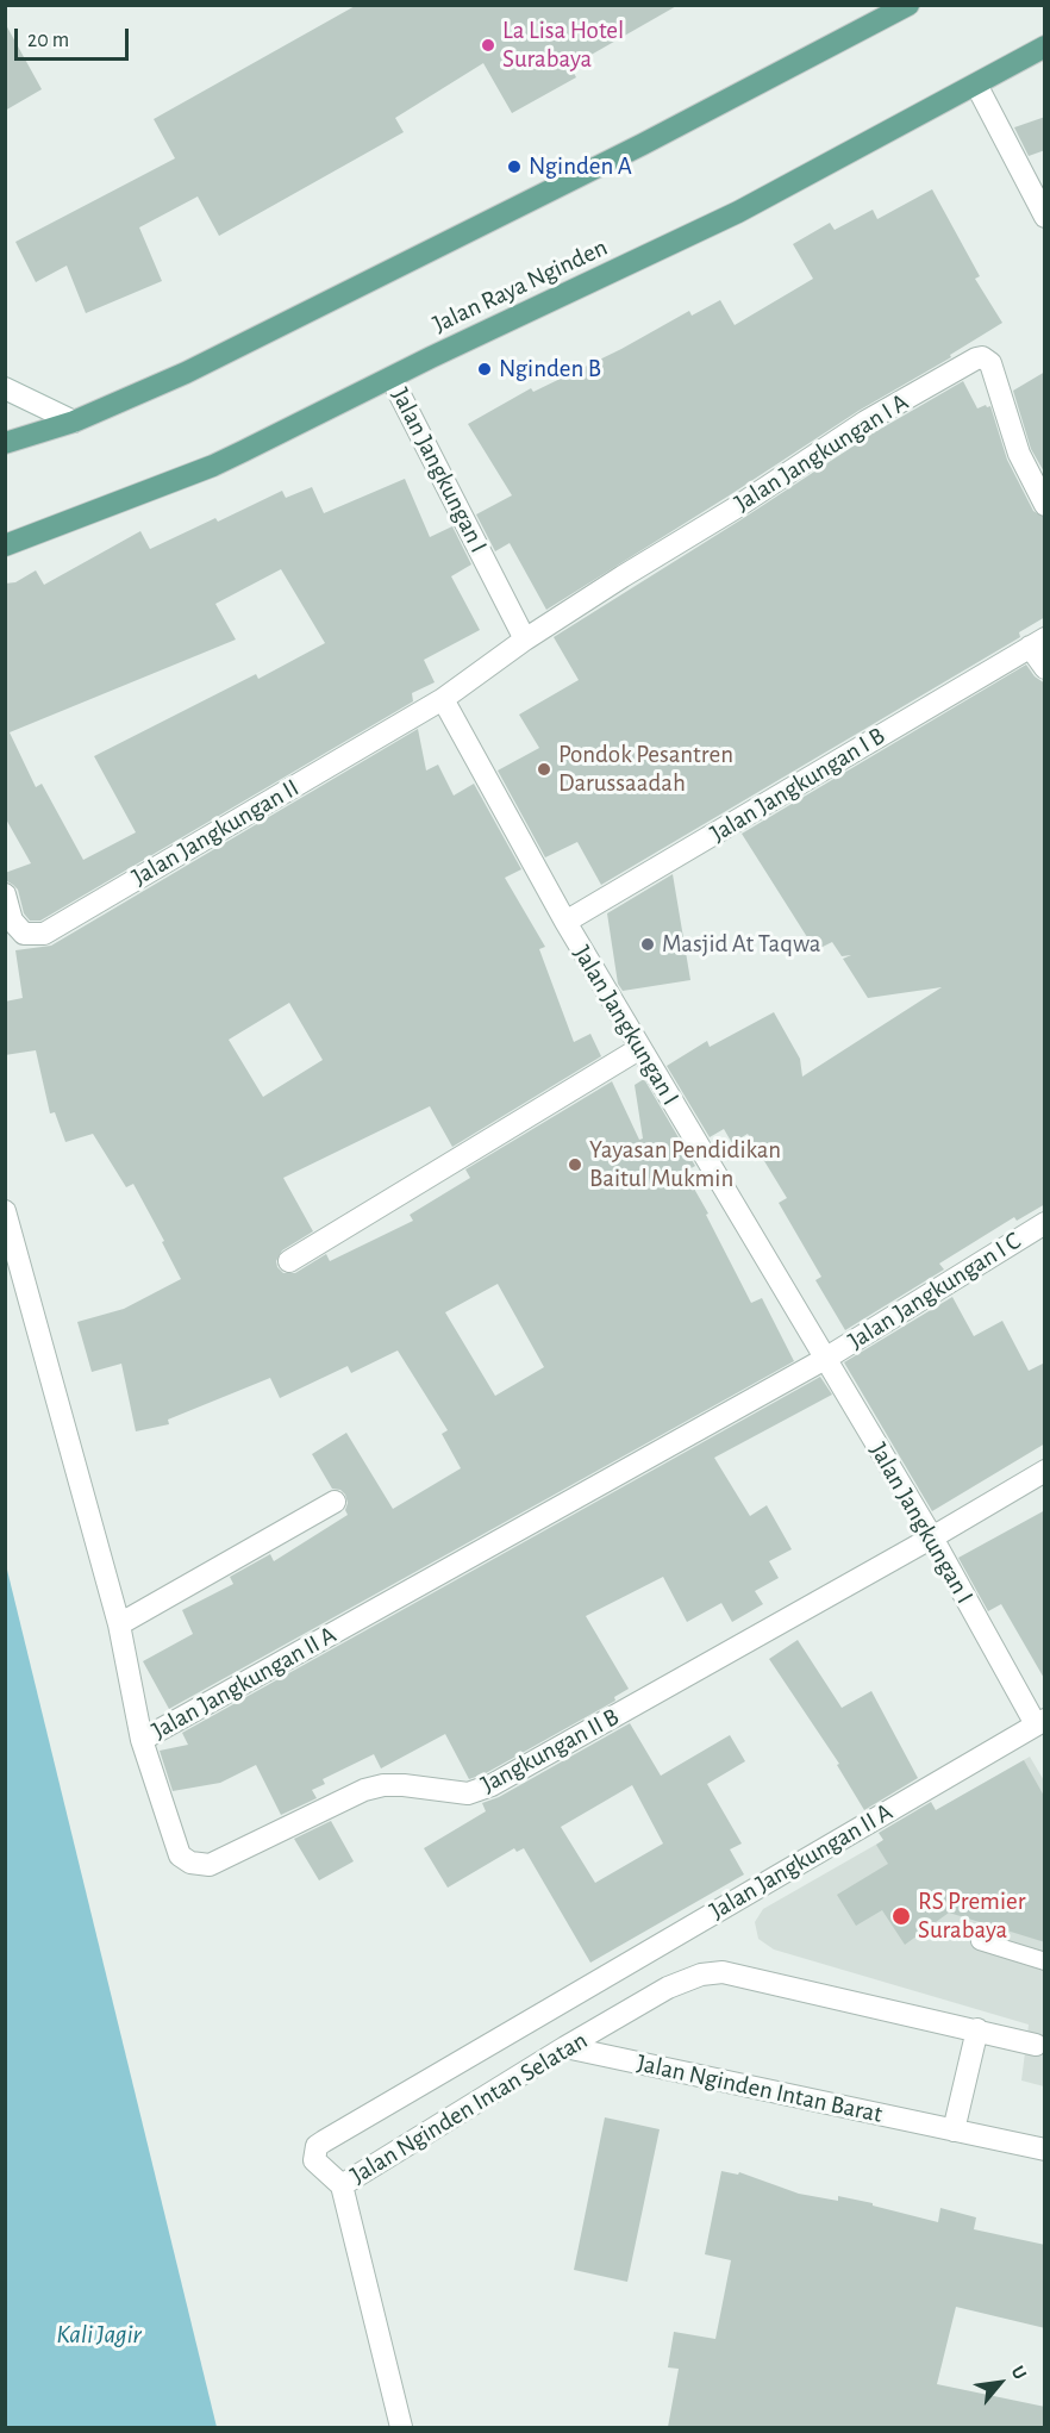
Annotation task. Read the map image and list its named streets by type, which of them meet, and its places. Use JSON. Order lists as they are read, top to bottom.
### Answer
{
  "streets": {
    "main road": ["Jalan Raya Nginden"],
    "street": [
      "Jalan Jangkungan I A",
      "Jalan Jangkungan I",
      "Jalan Jangkungan I B",
      "Jalan Jangkungan II",
      "Jalan Jangkungan I C",
      "Jalan Jangkungan II A",
      "Jangkungan II B",
      "Jalan Nginden Intan Barat",
      "Jalan Nginden Intan Selatan"
    ]
  },
  "crossings": [
    ["Jalan Raya Nginden", "Jalan Jangkungan I"],
    ["Jalan Jangkungan I A", "Jalan Jangkungan I"],
    ["Jalan Jangkungan I", "Jalan Jangkungan I B"],
    ["Jalan Jangkungan I", "Jalan Jangkungan II"],
    ["Jalan Jangkungan I", "Jalan Jangkungan I C"],
    ["Jalan Jangkungan I", "Jalan Jangkungan II A"],
    ["Jalan Jangkungan I", "Jangkungan II B"],
    ["Jalan Jangkungan I C", "Jalan Jangkungan II A"],
    ["Jalan Jangkungan II A", "Jangkungan II B"],
    ["Jalan Jangkungan II A", "Jalan Nginden Intan Selatan"],
    ["Jalan Nginden Intan Barat", "Jalan Nginden Intan Selatan"]
  ],
  "water": ["Kali Jagir"],
  "places": [
    "La Lisa Hotel Surabaya",
    "Nginden A",
    "Nginden B",
    "Pondok Pesantren Darussaadah",
    "Masjid At Taqwa",
    "Yayasan Pendidikan Baitul Mukmin",
    "RS Premier Surabaya"
  ],
  "scale_bar": "20 m",
  "north": "top right"
}
